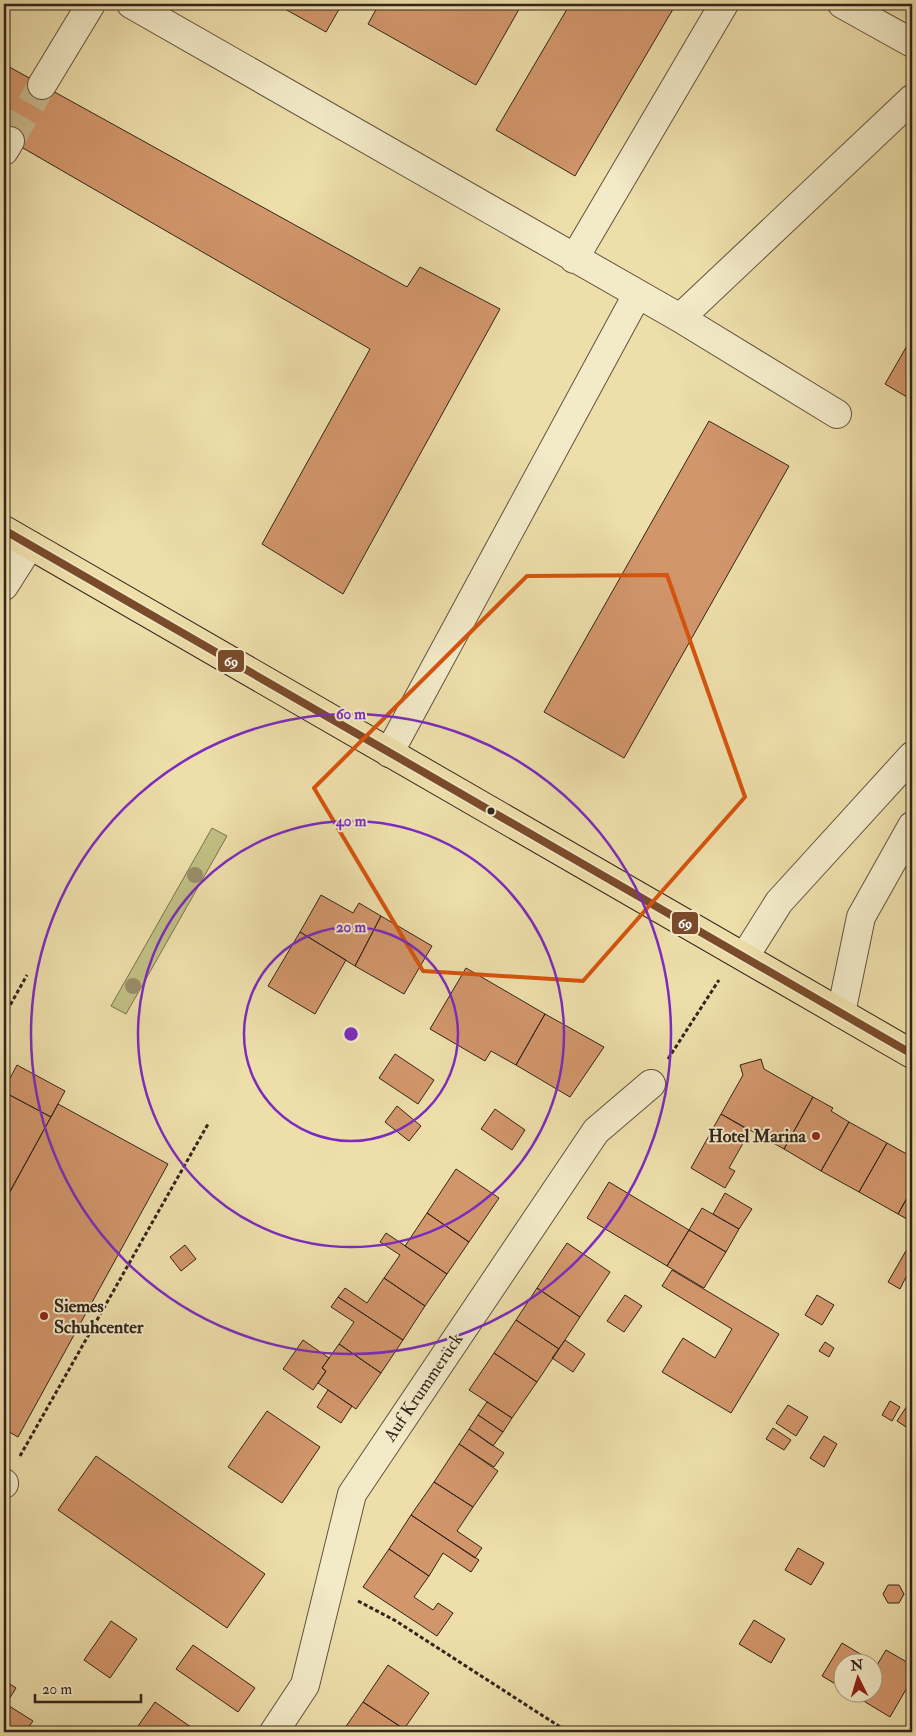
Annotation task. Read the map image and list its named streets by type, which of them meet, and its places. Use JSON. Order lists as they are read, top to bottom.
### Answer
{
  "streets": {
    "street": ["Auf Krummerück"]
  },
  "places": ["Hotel Marina", "Siemes Schuhcenter"],
  "lines": ["transit line 69"],
  "scale_bar": "20 m",
  "north": "top",
  "rings": ["60 m", "40 m", "20 m"]
}
